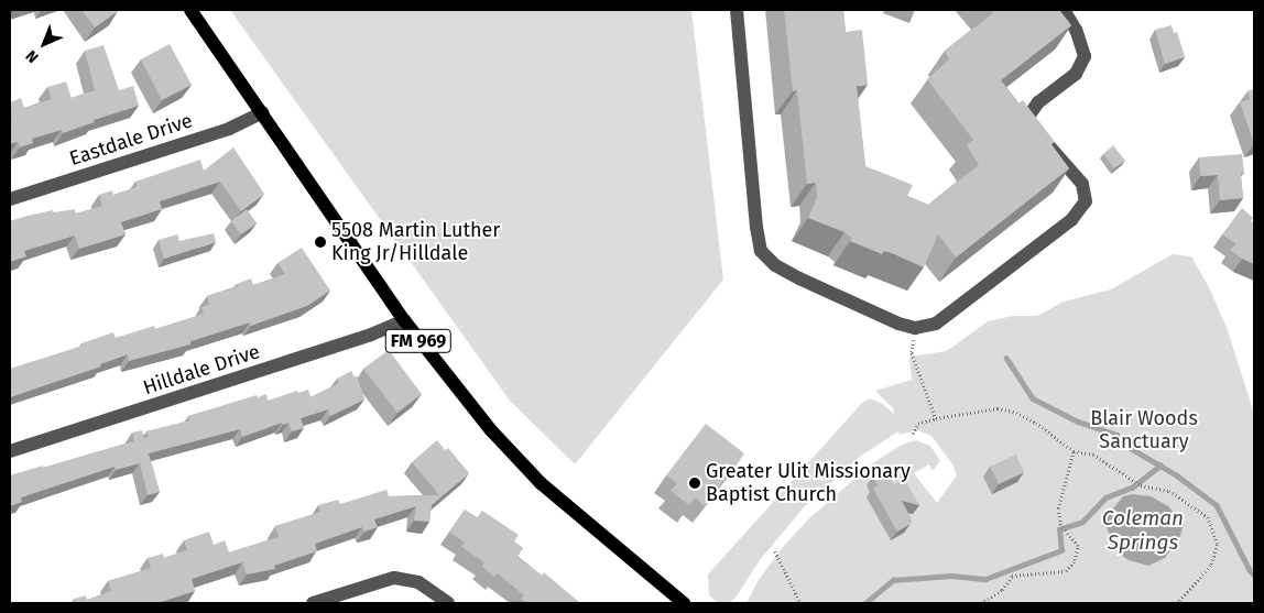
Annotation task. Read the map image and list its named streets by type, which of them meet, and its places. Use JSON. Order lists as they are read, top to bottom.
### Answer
{
  "streets": {
    "main road": ["FM 969"],
    "street": ["Eastdale Drive", "Hilldale Drive"]
  },
  "crossings": [
    ["Eastdale Drive", "FM 969"],
    ["FM 969", "Hilldale Drive"]
  ],
  "water": ["Coleman Springs"],
  "parks": ["Blair Woods Sanctuary"],
  "places": ["5508 Martin Luther King Jr/Hilldale", "Greater Ulit Missionary Baptist Church"],
  "north": "bottom left"
}
